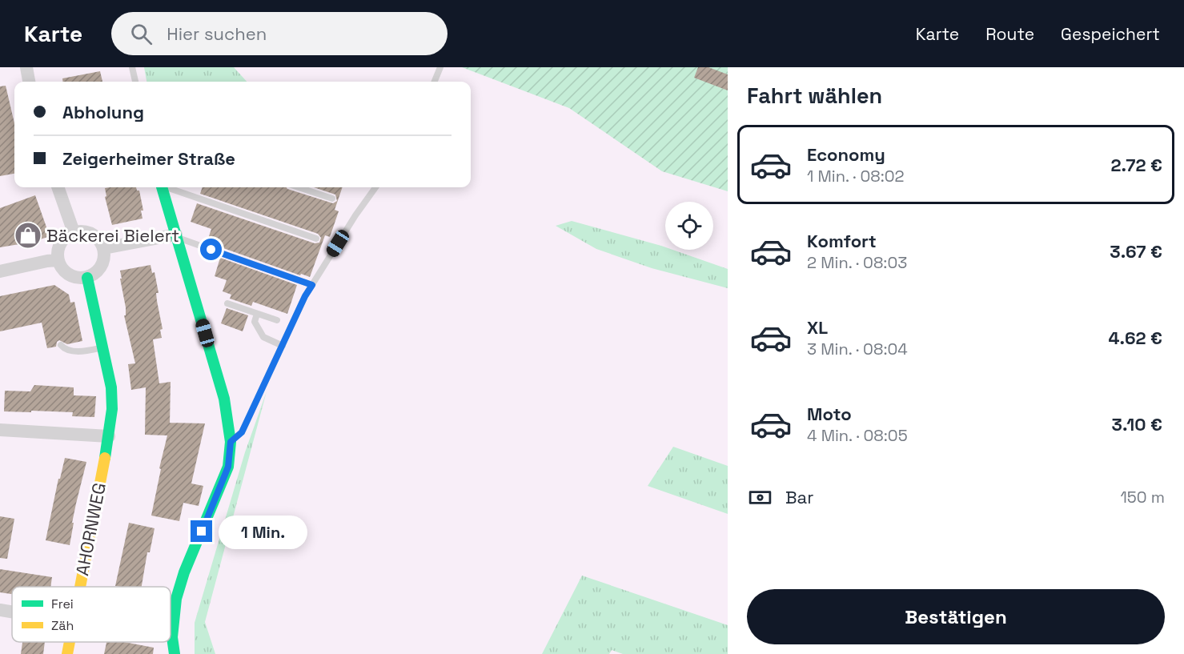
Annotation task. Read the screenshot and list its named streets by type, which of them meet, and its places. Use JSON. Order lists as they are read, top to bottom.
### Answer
{
  "streets": {
    "street": ["AHORNWEG"]
  },
  "places": {
    "shop": ["Bäckerei Bielert"]
  },
  "legend": ["Frei", "Zäh"],
  "page": {
    "header": "Karte",
    "search": "Hier suchen",
    "nav": ["Karte", "Route", "Gespeichert"],
    "heading": "Fahrt wählen",
    "banner": ["Abholung", "Zeigerheimer Straße"],
    "list": [
      {
        "name": "Economy",
        "note": "1 Min. · 08:02",
        "value": "2.72 €"
      },
      {
        "name": "Komfort",
        "note": "2 Min. · 08:03",
        "value": "3.67 €"
      },
      {
        "name": "XL",
        "note": "3 Min. · 08:04",
        "value": "4.62 €"
      },
      {
        "name": "Moto",
        "note": "4 Min. · 08:05",
        "value": "3.10 €"
      }
    ],
    "pay": ["Bar", "150 m"],
    "bubble": "1 Min.",
    "buttons": "Bestätigen"
  }
}
